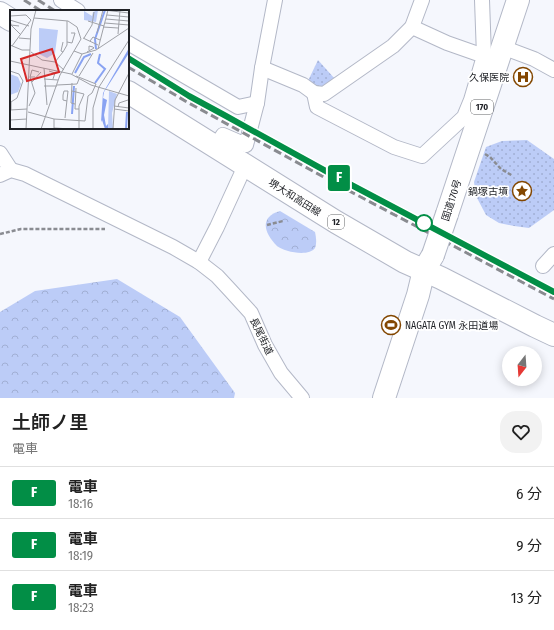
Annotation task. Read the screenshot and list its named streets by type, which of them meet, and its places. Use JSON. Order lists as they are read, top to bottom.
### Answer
{
  "streets": {
    "main road": [
      "170",
      "堺大和高田線",
      "国道170号",
      "12"
    ],
    "street": ["長尾街道"]
  },
  "crossings": [
    ["堺大和高田線", "国道170号"]
  ],
  "places": {
    "hospital": ["久保医院"],
    "place": ["鍋塚古墳"],
    "sports": ["NAGATA GYM 永田道場"]
  },
  "north": "bottom",
  "page": {
    "on_map": "F",
    "heading": ["土師ノ里", "電車"],
    "list": [
      {
        "mark": "F",
        "name": "電車",
        "note": "18:16",
        "value": "6 分"
      },
      {
        "mark": "F",
        "name": "電車",
        "note": "18:19",
        "value": "9 分"
      },
      {
        "mark": "F",
        "name": "電車",
        "note": "18:23",
        "value": "13 分"
      }
    ]
  }
}
